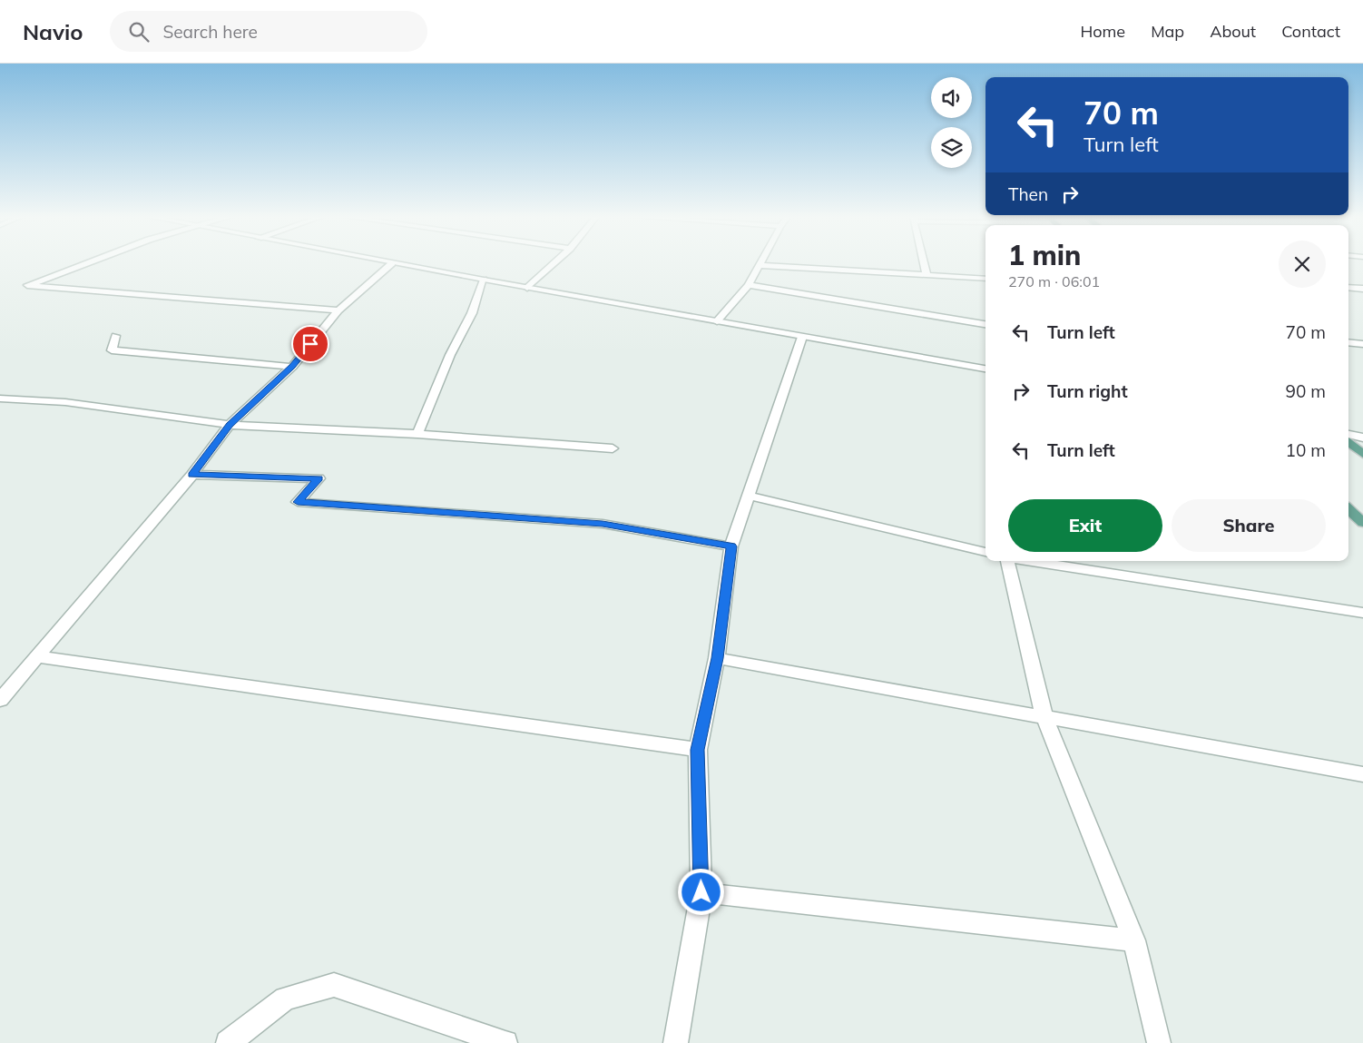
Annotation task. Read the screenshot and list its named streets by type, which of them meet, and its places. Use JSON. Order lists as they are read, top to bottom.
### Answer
{
  "page": {
    "header": "Navio",
    "search": "Search here",
    "nav": [
      "Home",
      "Map",
      "About",
      "Contact"
    ],
    "turn": ["70 m", "Turn left"],
    "then": "Then",
    "heading": ["1 min", "270 m · 06:01"],
    "list": [
      {
        "name": "Turn left",
        "value": "70 m"
      },
      {
        "name": "Turn right",
        "value": "90 m"
      },
      {
        "name": "Turn left",
        "value": "10 m"
      }
    ],
    "buttons": ["Exit", "Share"]
  }
}
